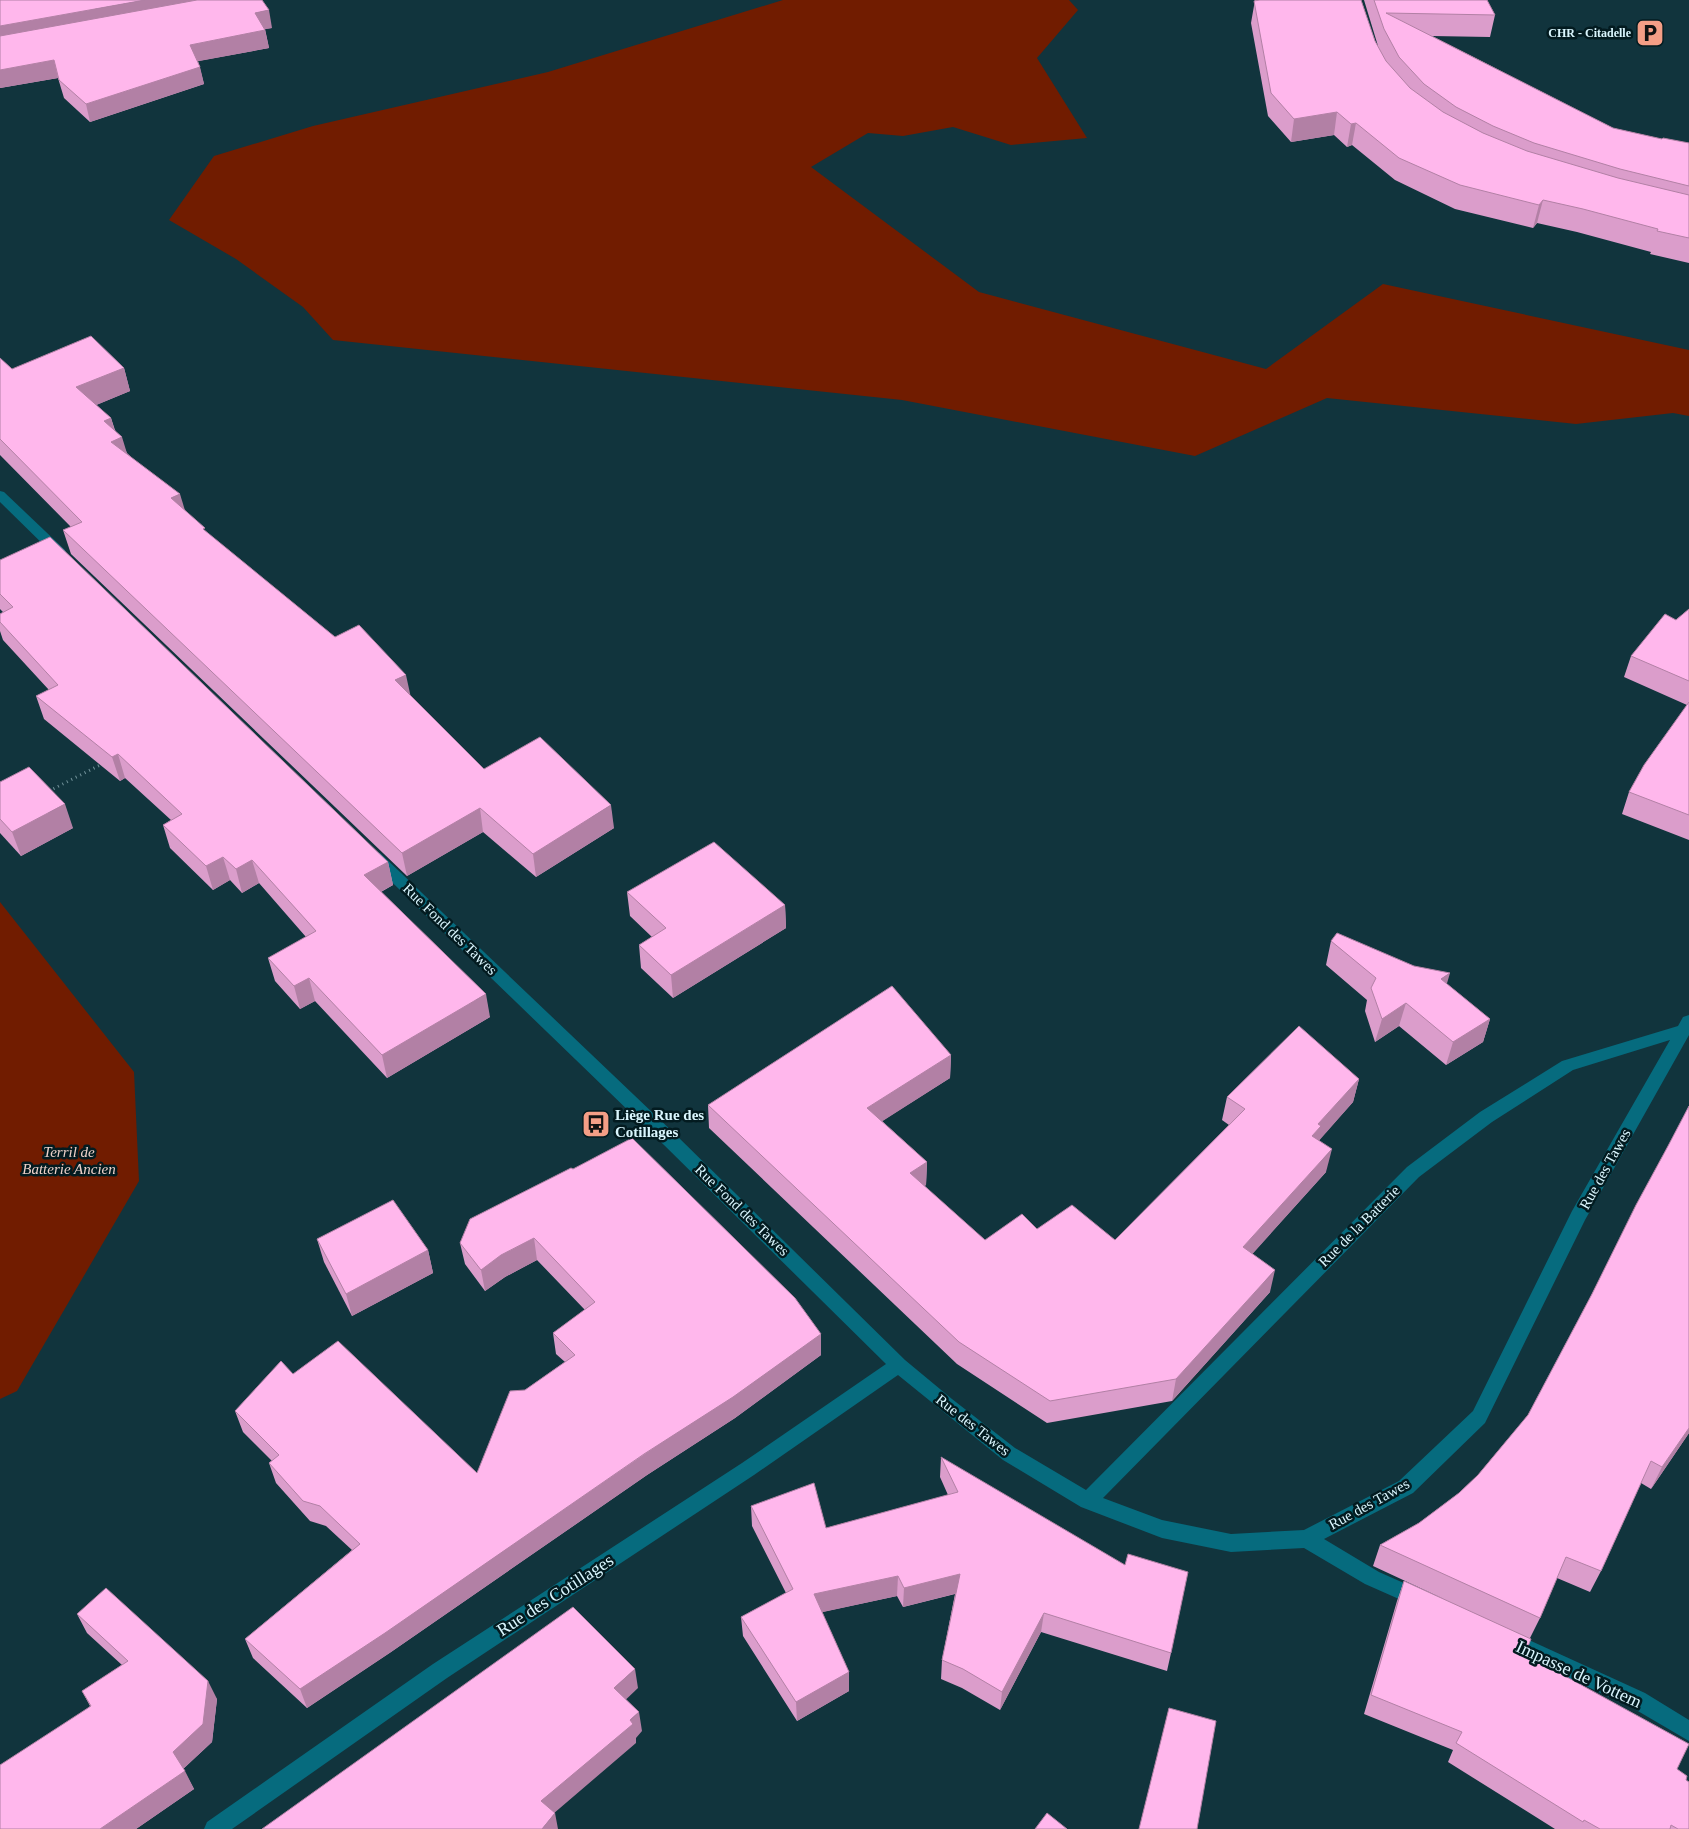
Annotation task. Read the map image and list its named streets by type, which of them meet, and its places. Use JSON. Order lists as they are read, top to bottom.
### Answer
{
  "streets": {
    "street": [
      "Rue Fond des Tawes",
      "Rue des Tawes",
      "Rue de la Batterie",
      "Rue des Cotillages",
      "Impasse de Vottem"
    ]
  },
  "crossings": [
    ["Rue Fond des Tawes", "Rue des Tawes"],
    ["Rue Fond des Tawes", "Rue des Cotillages"],
    ["Rue des Tawes", "Rue de la Batterie"],
    ["Rue des Tawes", "Rue des Cotillages"]
  ],
  "parks": ["Terril de Batterie Ancien"],
  "places": {
    "parking": ["CHR - Citadelle"],
    "bus stop": ["Liège Rue des Cotillages"]
  }
}
